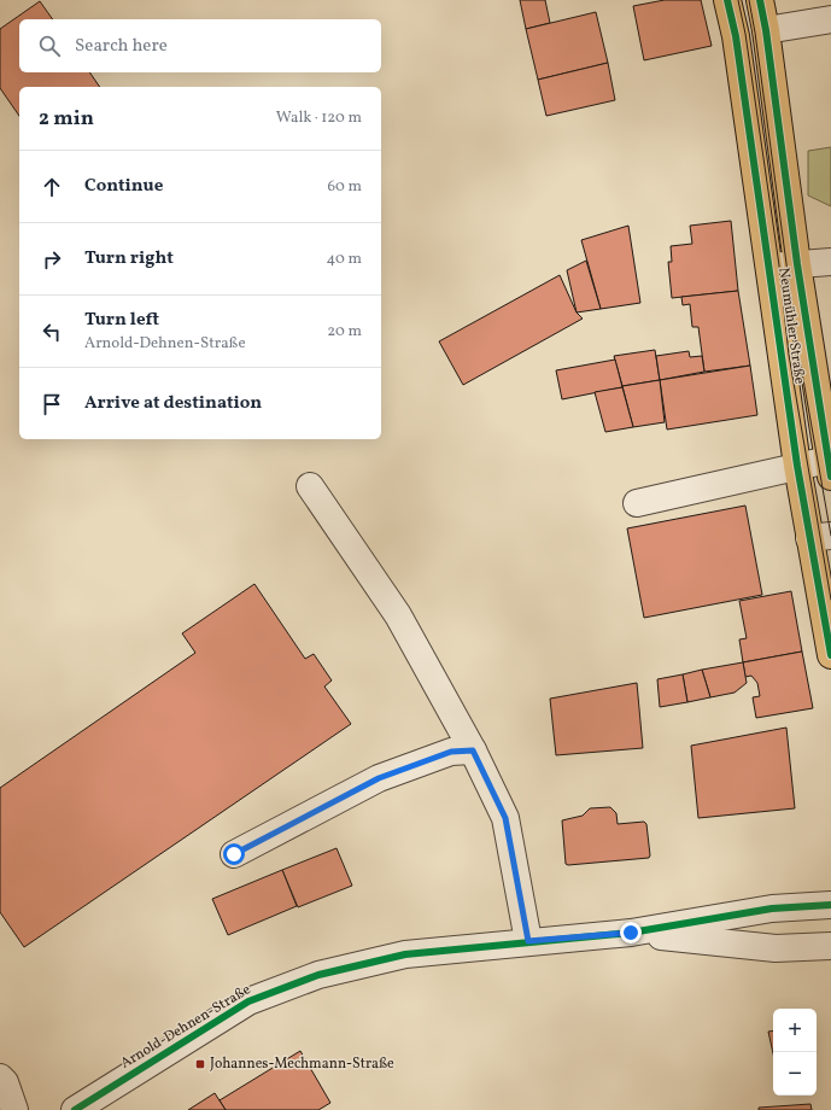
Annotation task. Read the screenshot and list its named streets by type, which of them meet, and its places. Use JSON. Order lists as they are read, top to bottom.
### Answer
{
  "streets": {
    "main road": ["Neumühler Straße"],
    "street": ["Arnold-Dehnen-Straße"]
  },
  "places": {
    "transit": ["Johannes-Mechmann-Straße"]
  },
  "page": {
    "search": "Search here",
    "heading": ["2 min", "Walk · 120 m"],
    "list": [
      ["Continue", "60 m"],
      ["Turn right", "40 m"],
      ["Turn left", "Arnold-Dehnen-Straße", "20 m"],
      "Arrive at destination"
    ],
    "map_buttons": ["+", "−"]
  }
}
